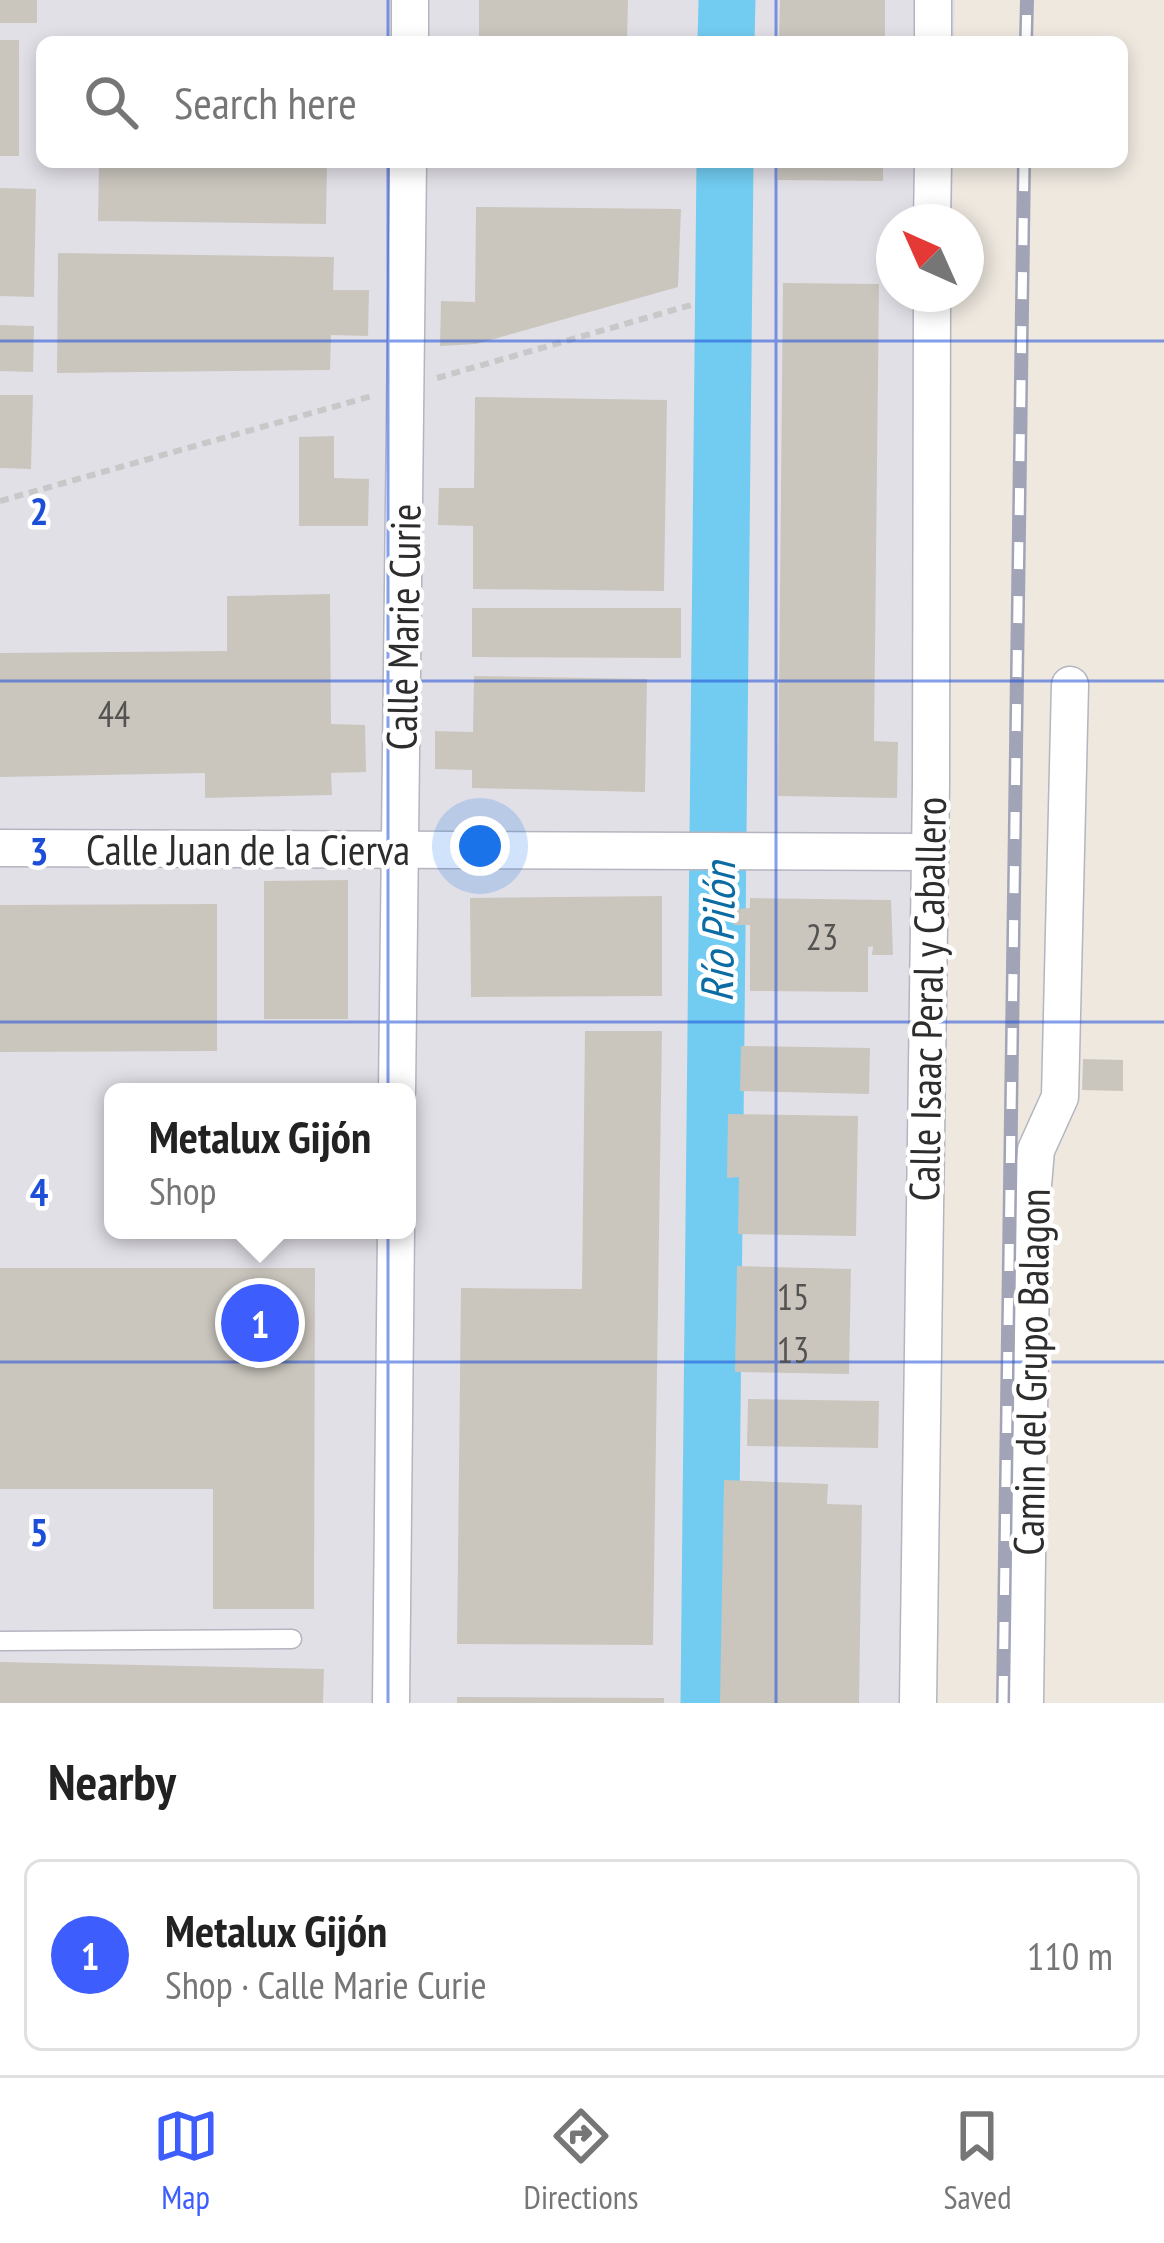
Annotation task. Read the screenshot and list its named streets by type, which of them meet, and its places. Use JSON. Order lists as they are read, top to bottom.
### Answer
{
  "streets": {
    "street": [
      "Calle Marie Curie",
      "Calle Juan de la Cierva",
      "Calle Isaac Peral y Caballero",
      "Camin del Grupo Balagon"
    ]
  },
  "crossings": [
    ["Calle Marie Curie", "Calle Juan de la Cierva"],
    ["Calle Juan de la Cierva", "Calle Isaac Peral y Caballero"]
  ],
  "water": ["Río Pilón"],
  "house_numbers": [
    "44",
    "23",
    "15",
    "13"
  ],
  "north": "top left",
  "page": {
    "search": "Search here",
    "popup": ["Metalux Gijón", "Shop"],
    "pins": "1",
    "heading": "Nearby",
    "list": [
      {
        "mark": "1",
        "name": "Metalux Gijón",
        "note": "Shop · Calle Marie Curie",
        "value": "110 m"
      }
    ],
    "nav": ["Map", "Directions", "Saved"]
  },
  "grid": {
    "rows": [
      "2",
      "3",
      "4",
      "5"
    ]
  }
}
